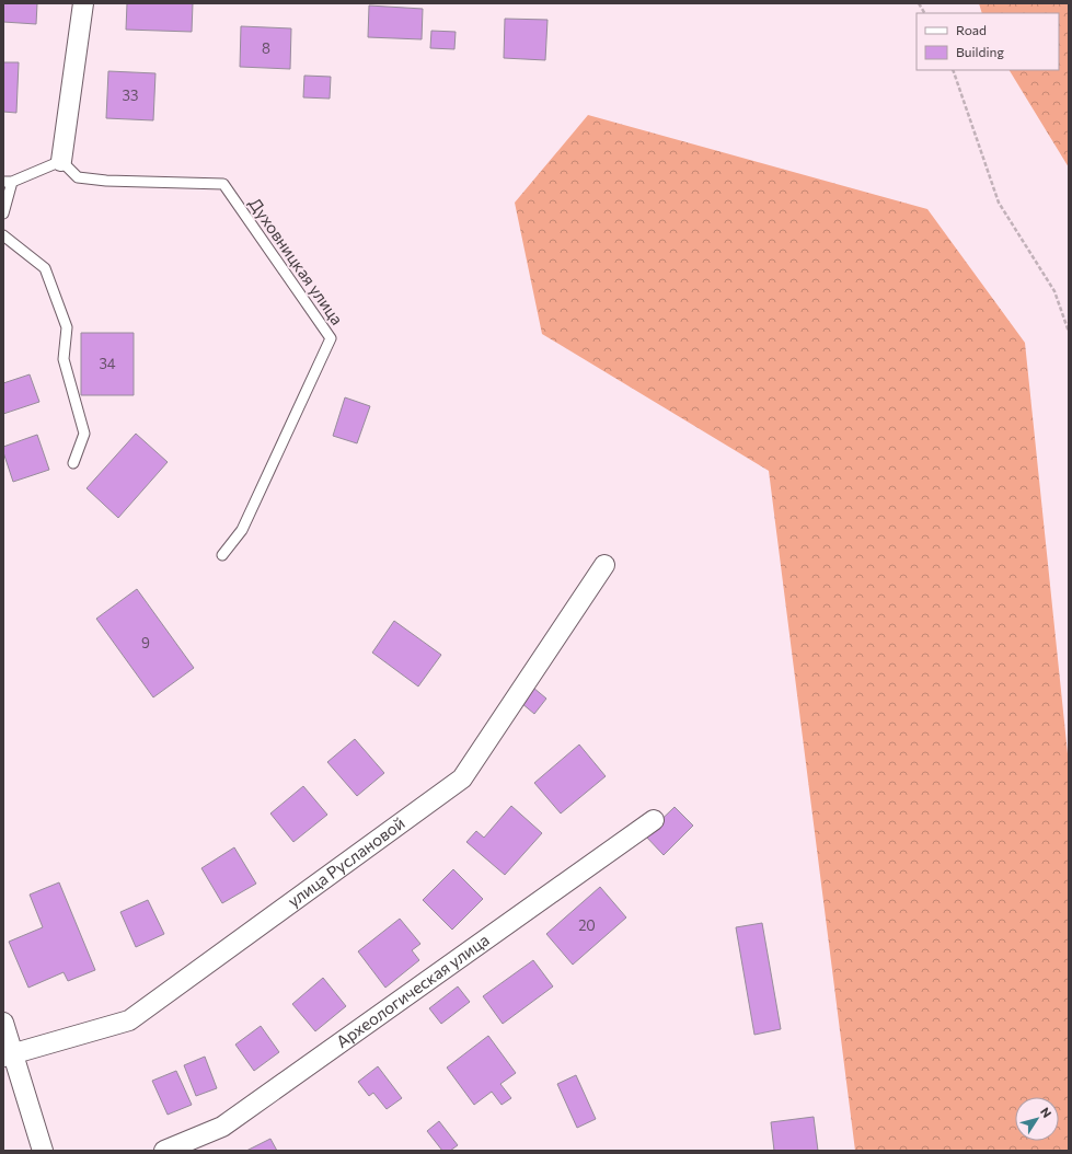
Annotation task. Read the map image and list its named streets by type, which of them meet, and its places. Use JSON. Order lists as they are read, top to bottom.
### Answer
{
  "streets": {
    "street": ["улица Руслановой", "Археологическая улица"],
    "lane": ["Духовницкая улица"]
  },
  "house_numbers": [
    "8",
    "33",
    "34",
    "9",
    "20"
  ],
  "legend": ["Road", "Building"],
  "north": "top right"
}
